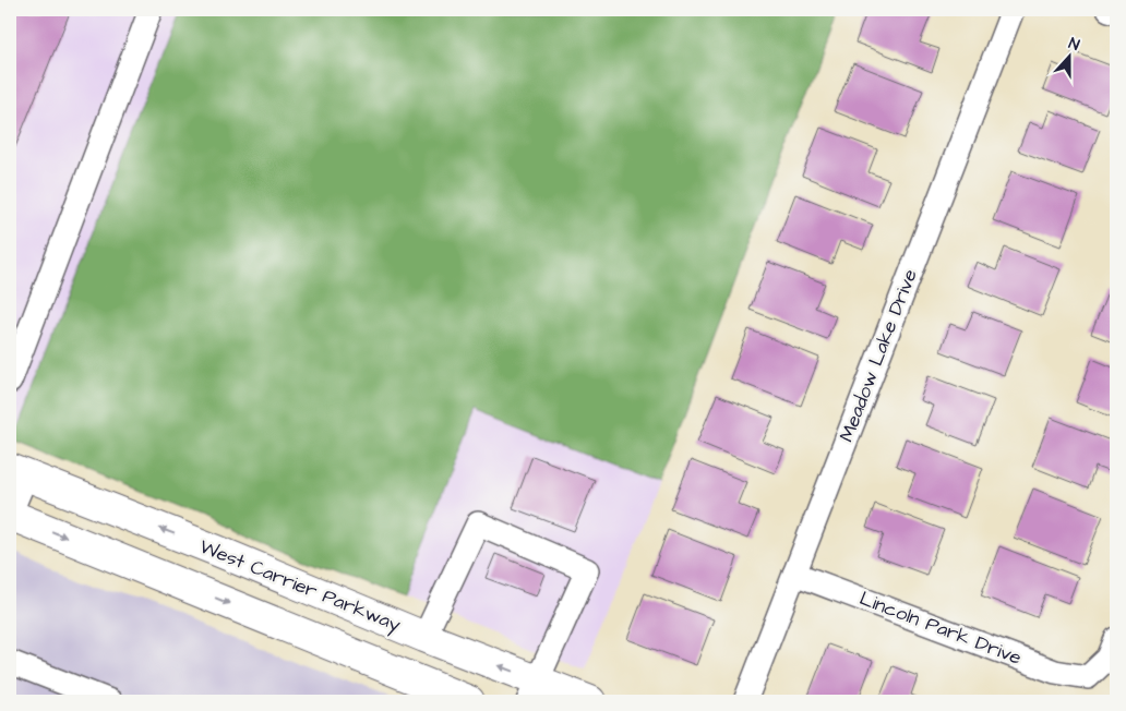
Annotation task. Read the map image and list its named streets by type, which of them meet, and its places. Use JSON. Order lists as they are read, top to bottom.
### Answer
{
  "streets": {
    "main road": ["West Carrier Parkway"],
    "street": ["Meadow Lake Drive", "Lincoln Park Drive"]
  },
  "crossings": [
    ["Meadow Lake Drive", "Lincoln Park Drive"]
  ],
  "north": "top"
}
